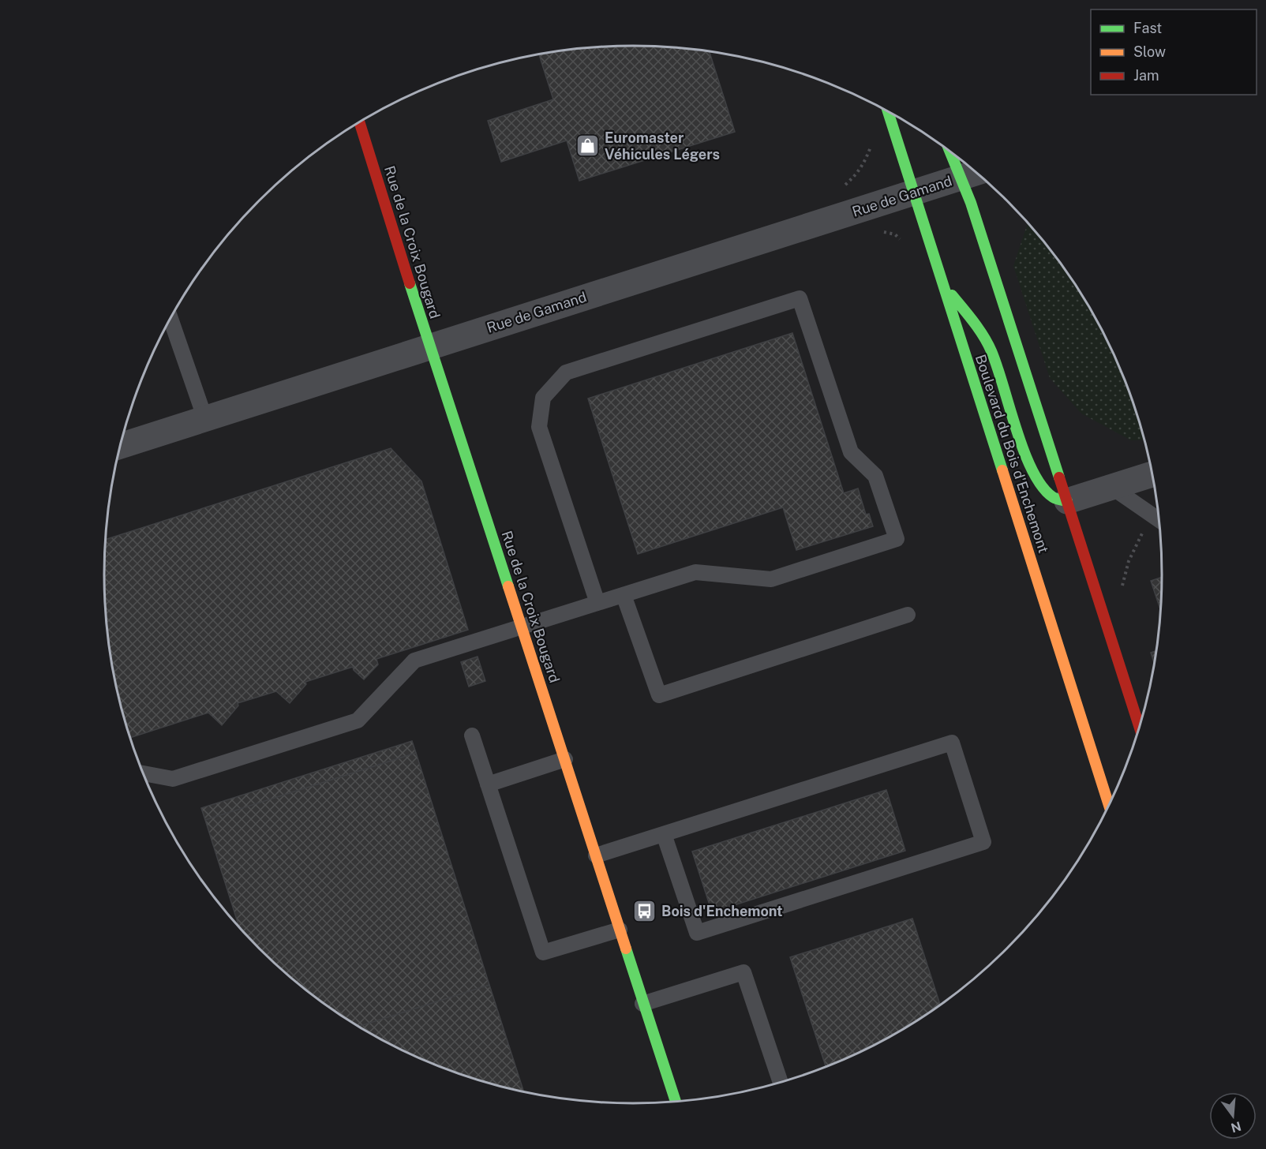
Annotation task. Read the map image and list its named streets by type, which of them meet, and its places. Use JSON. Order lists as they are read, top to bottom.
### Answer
{
  "streets": {
    "main road": ["Rue de la Croix Bougard", "Boulevard du Bois d'Enchemont"],
    "street": ["Rue de Gamand"]
  },
  "crossings": [
    ["Rue de Gamand", "Rue de la Croix Bougard"],
    ["Rue de Gamand", "Boulevard du Bois d'Enchemont"]
  ],
  "places": {
    "shop": ["Euromaster Véhicules Légers"],
    "bus stop": ["Bois d'Enchemont"]
  },
  "legend": ["Fast", "Slow", "Jam"],
  "north": "bottom"
}
